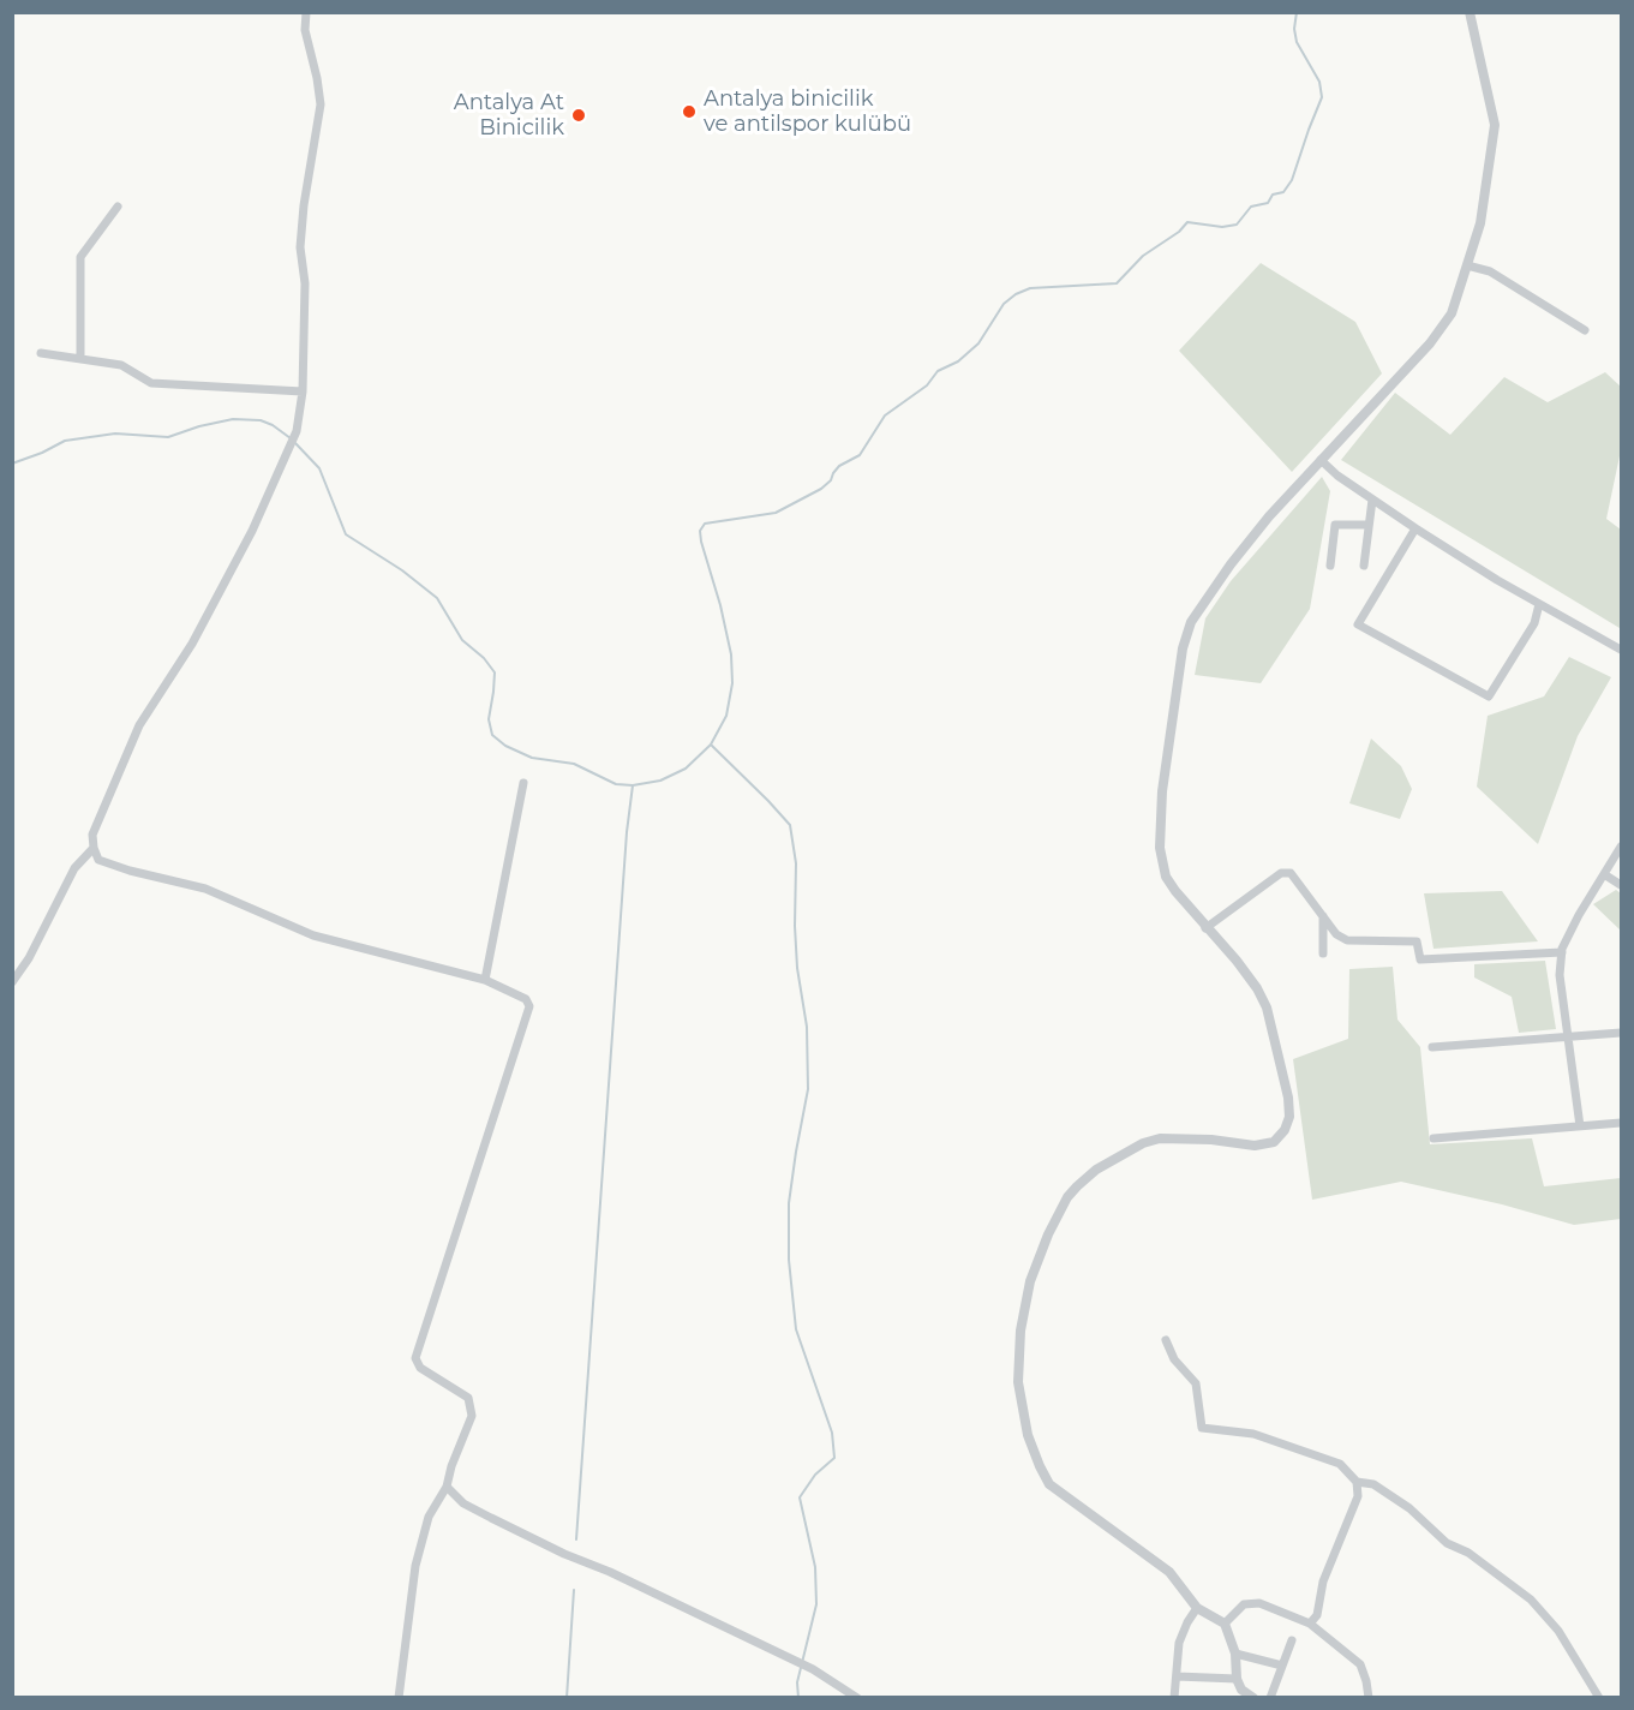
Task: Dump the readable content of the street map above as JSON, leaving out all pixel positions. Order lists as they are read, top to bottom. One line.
{"places":["Antalya binicilik ve antilspor kulübü","Antalya At Binicilik"]}
